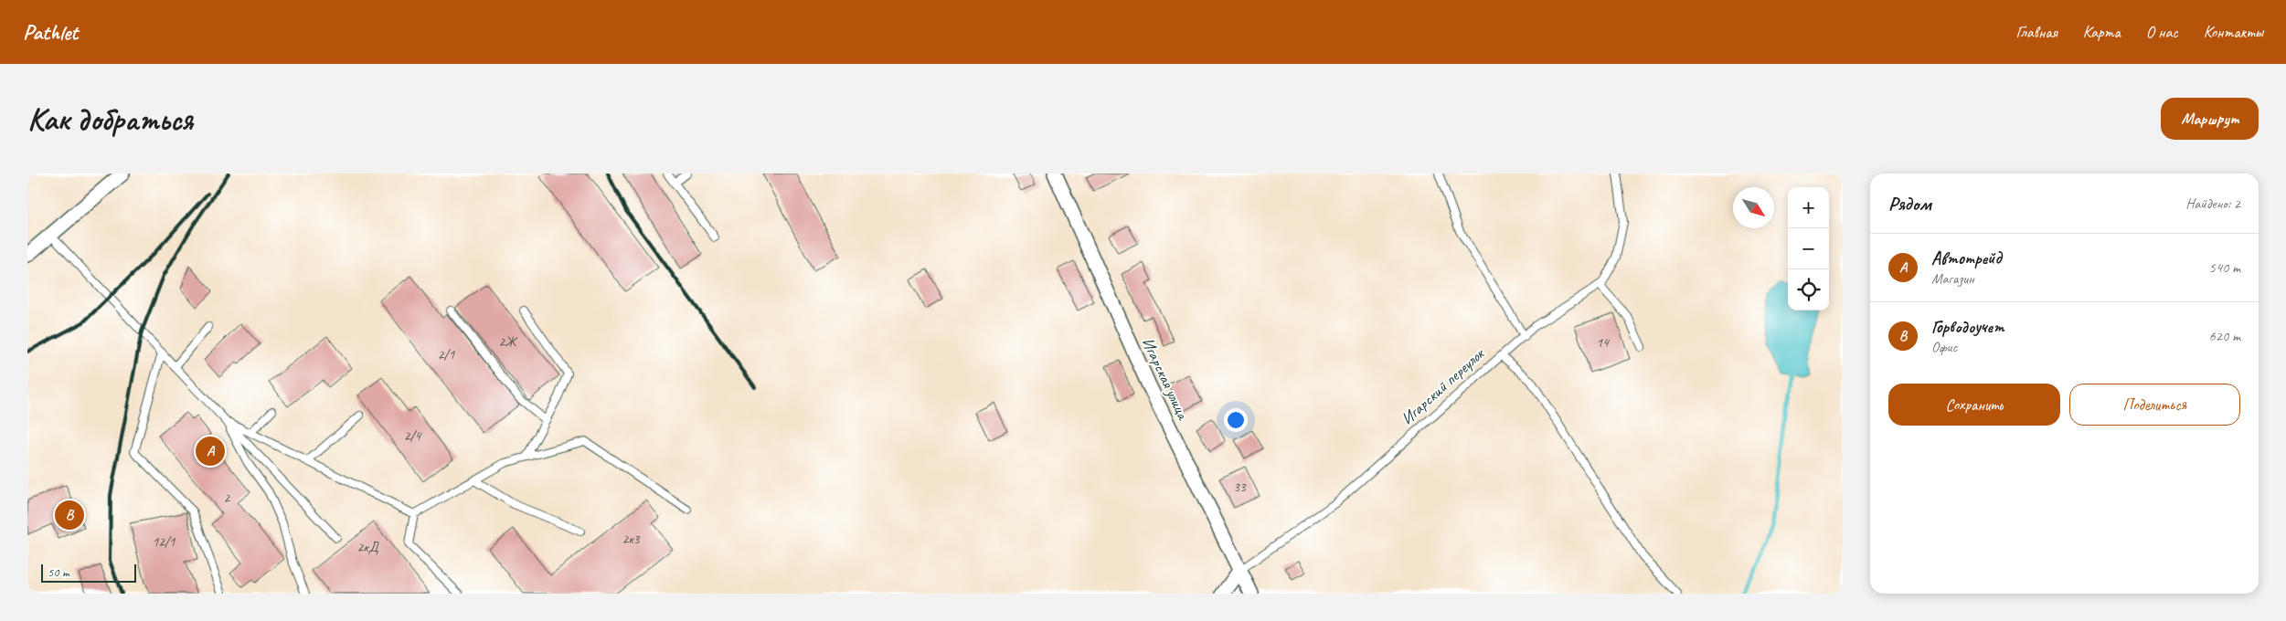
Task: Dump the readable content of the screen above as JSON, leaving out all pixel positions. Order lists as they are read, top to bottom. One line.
{"streets":{"street":["Игарская улица","Игарский переулок"]},"crossings":[["Игарская улица","Игарский переулок"]],"house_numbers":["2Ж","14","2/1","2/4","33","2","2к3","12/1","2кД"],"scale_bar":"50 m","north":"bottom right","page":{"header":"Pathlet","nav":["Главная","Карта","О нас","Контакты"],"buttons":["Маршрут",["Сохранить","Поделиться"]],"title":"Как добраться","heading":["Рядом","Найдено: 2"],"map_buttons":["+","−"],"list":[{"mark":"A","name":"Автотрейд","note":"Магазин","value":"540 m"},{"mark":"B","name":"Горводоучет","note":"Офис","value":"620 m"}],"pins":["A","B"],"scale":"50 m"}}
